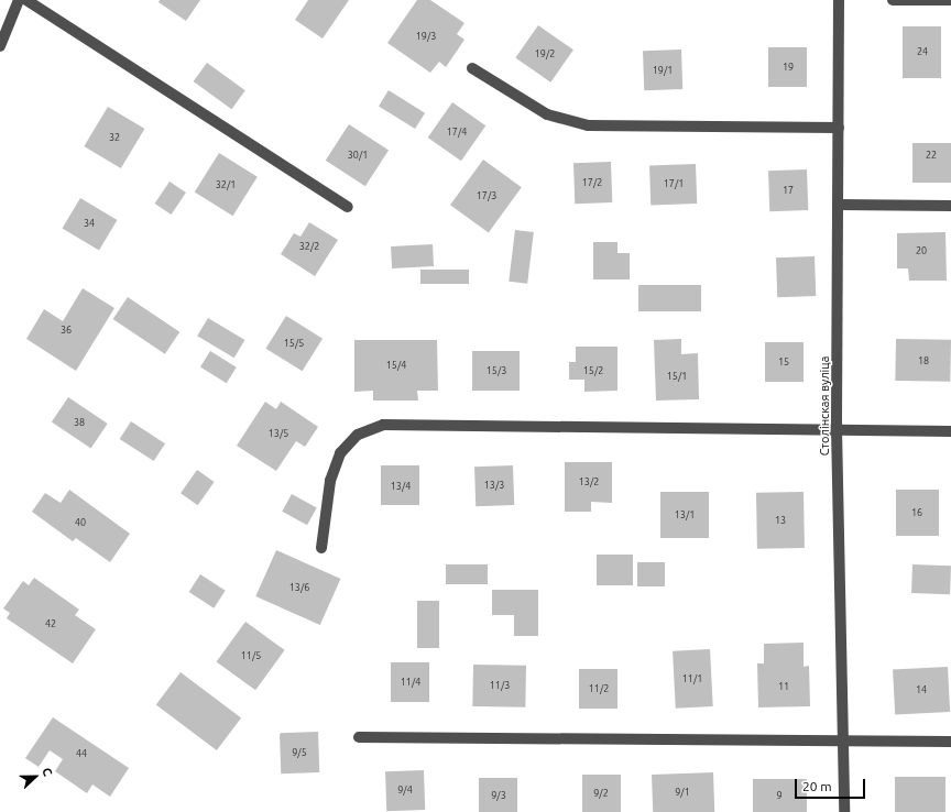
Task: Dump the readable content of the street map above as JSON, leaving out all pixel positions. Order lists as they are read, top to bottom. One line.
{"streets":{"street":["Столінская вуліца"]},"house_numbers":["19/3","24","19/2","19","19/1","17/4","32","30/1","22","17/2","17/1","32/1","17","17/3","34","32/2","20","36","15/5","18","15","15/4","15/3","15/2","15/1","38","13/5","13/2","13/3","13/4","16","13/1","13","40","13/6","42","11/5","11/1","11/4","11/3","11","11/2","14","9/5","44","9/4","9/1","9/2","9/3","9"],"scale_bar":"20 m","north":"right"}
